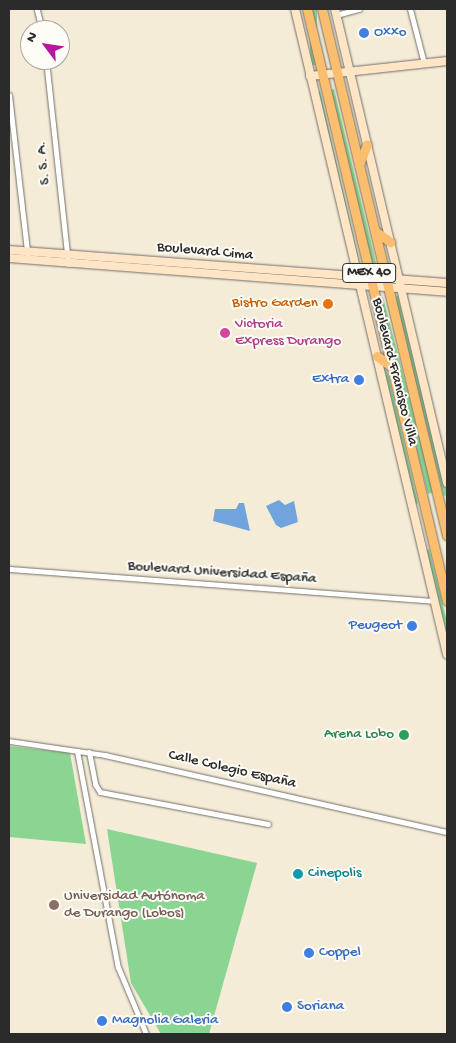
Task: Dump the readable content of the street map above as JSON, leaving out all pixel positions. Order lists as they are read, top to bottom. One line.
{"streets":{"main road":["MEX 40","Boulevard Francisco Villa"],"street":["S. S. A.","Boulevard Cima","Boulevard Universidad España","Calle Colegio España"]},"crossings":[["S. S. A.","Boulevard Cima"],["Boulevard Cima","Boulevard Francisco Villa"],["Boulevard Francisco Villa","Boulevard Universidad España"]],"places":["Oxxo","Bistro Garden","Victoria Express Durango","Extra","Peugeot","Arena Lobo","Cinepolis","Universidad Autónoma de Durango (Lobos)","Coppel","Soriana","Magnolia Galeria"],"north":"top left"}
